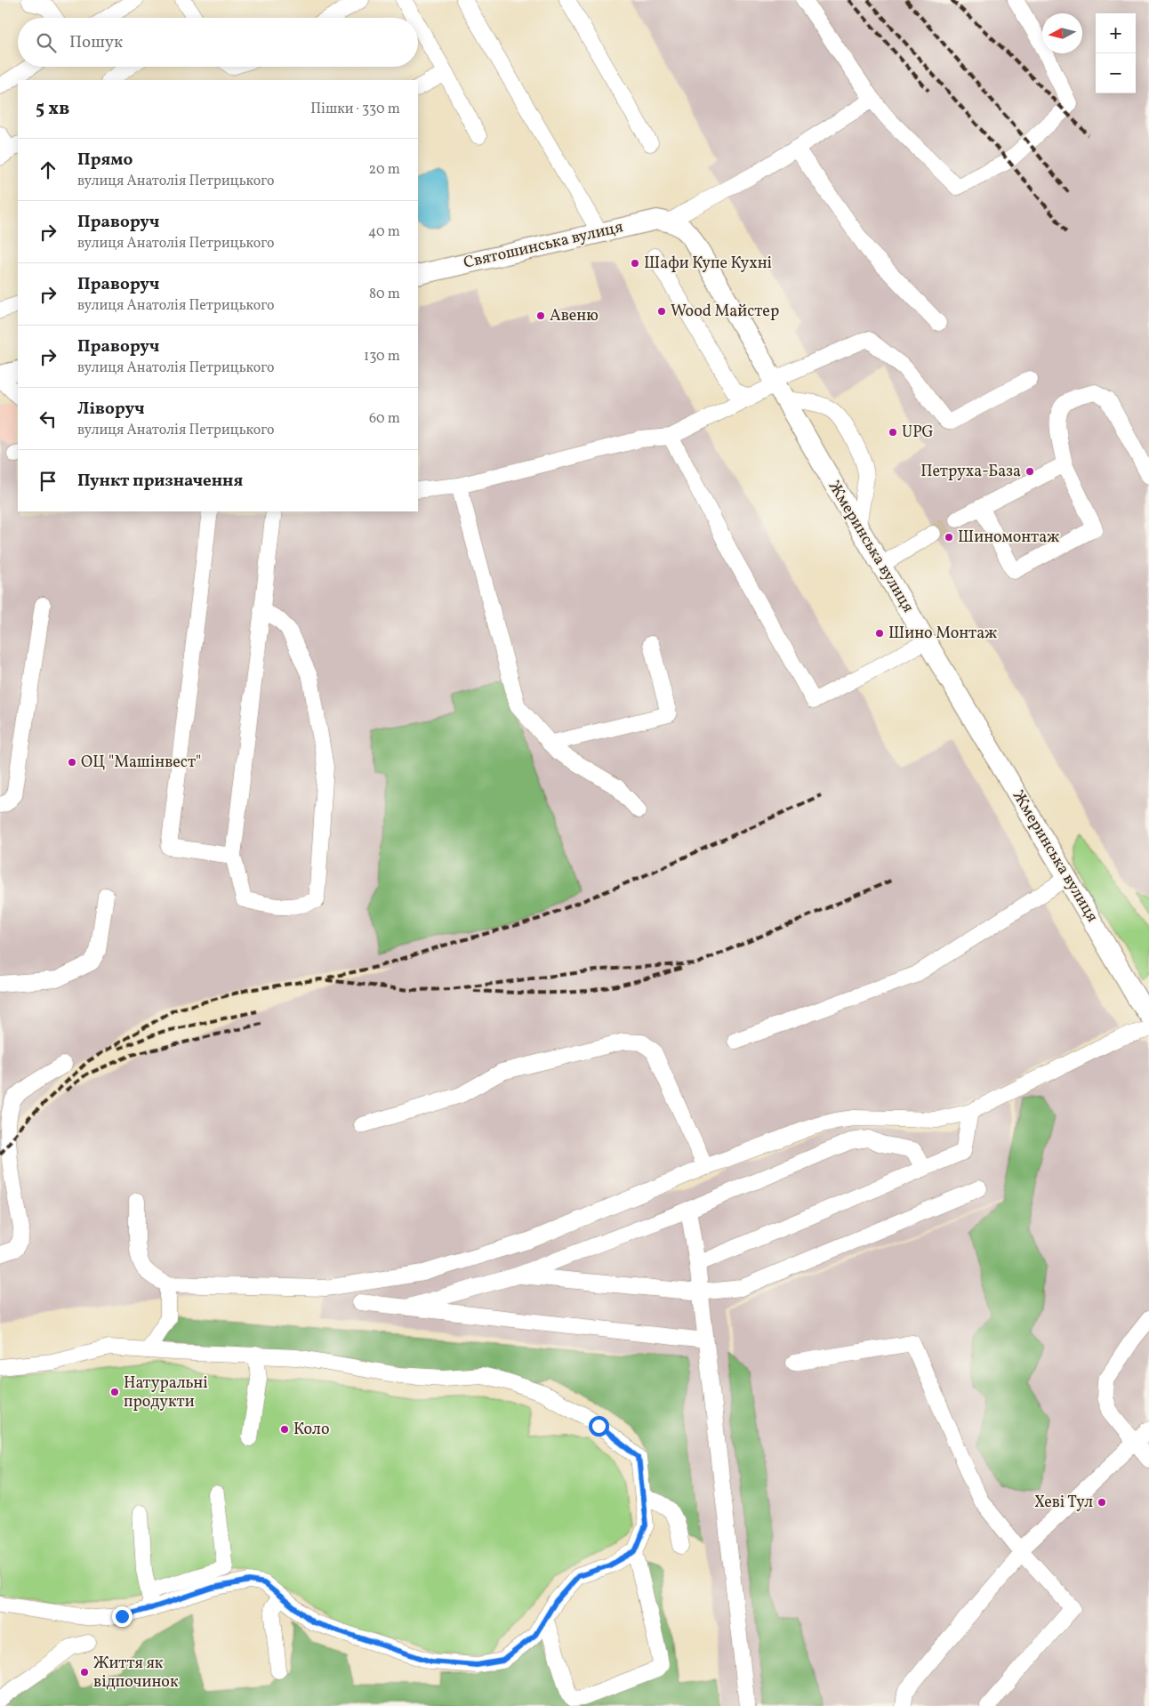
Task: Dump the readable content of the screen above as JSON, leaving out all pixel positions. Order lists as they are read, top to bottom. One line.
{"streets":{"main road":["Святошинська вулиця","Жмеринська вулиця"]},"crossings":[["Святошинська вулиця","Жмеринська вулиця"]],"places":["Шафи Купе Кухні","Wood Майстер","Авеню","UPG","Петруха-База","Шиномонтаж","Шино Монтаж","ОЦ \"Машінвест\"","Натуральні продукти","Коло","Хеві Тул","Життя як відпочинок"],"north":"left","page":{"map_buttons":["+","−"],"search":"Пошук","heading":["5 хв","Пішки · 330 m"],"list":[["Прямо","вулиця Анатолія Петрицького","20 m"],["Праворуч","вулиця Анатолія Петрицького","40 m"],["Праворуч","вулиця Анатолія Петрицького","80 m"],["Праворуч","вулиця Анатолія Петрицького","130 m"],["Ліворуч","вулиця Анатолія Петрицького","60 m"],"Пункт призначення"]}}
